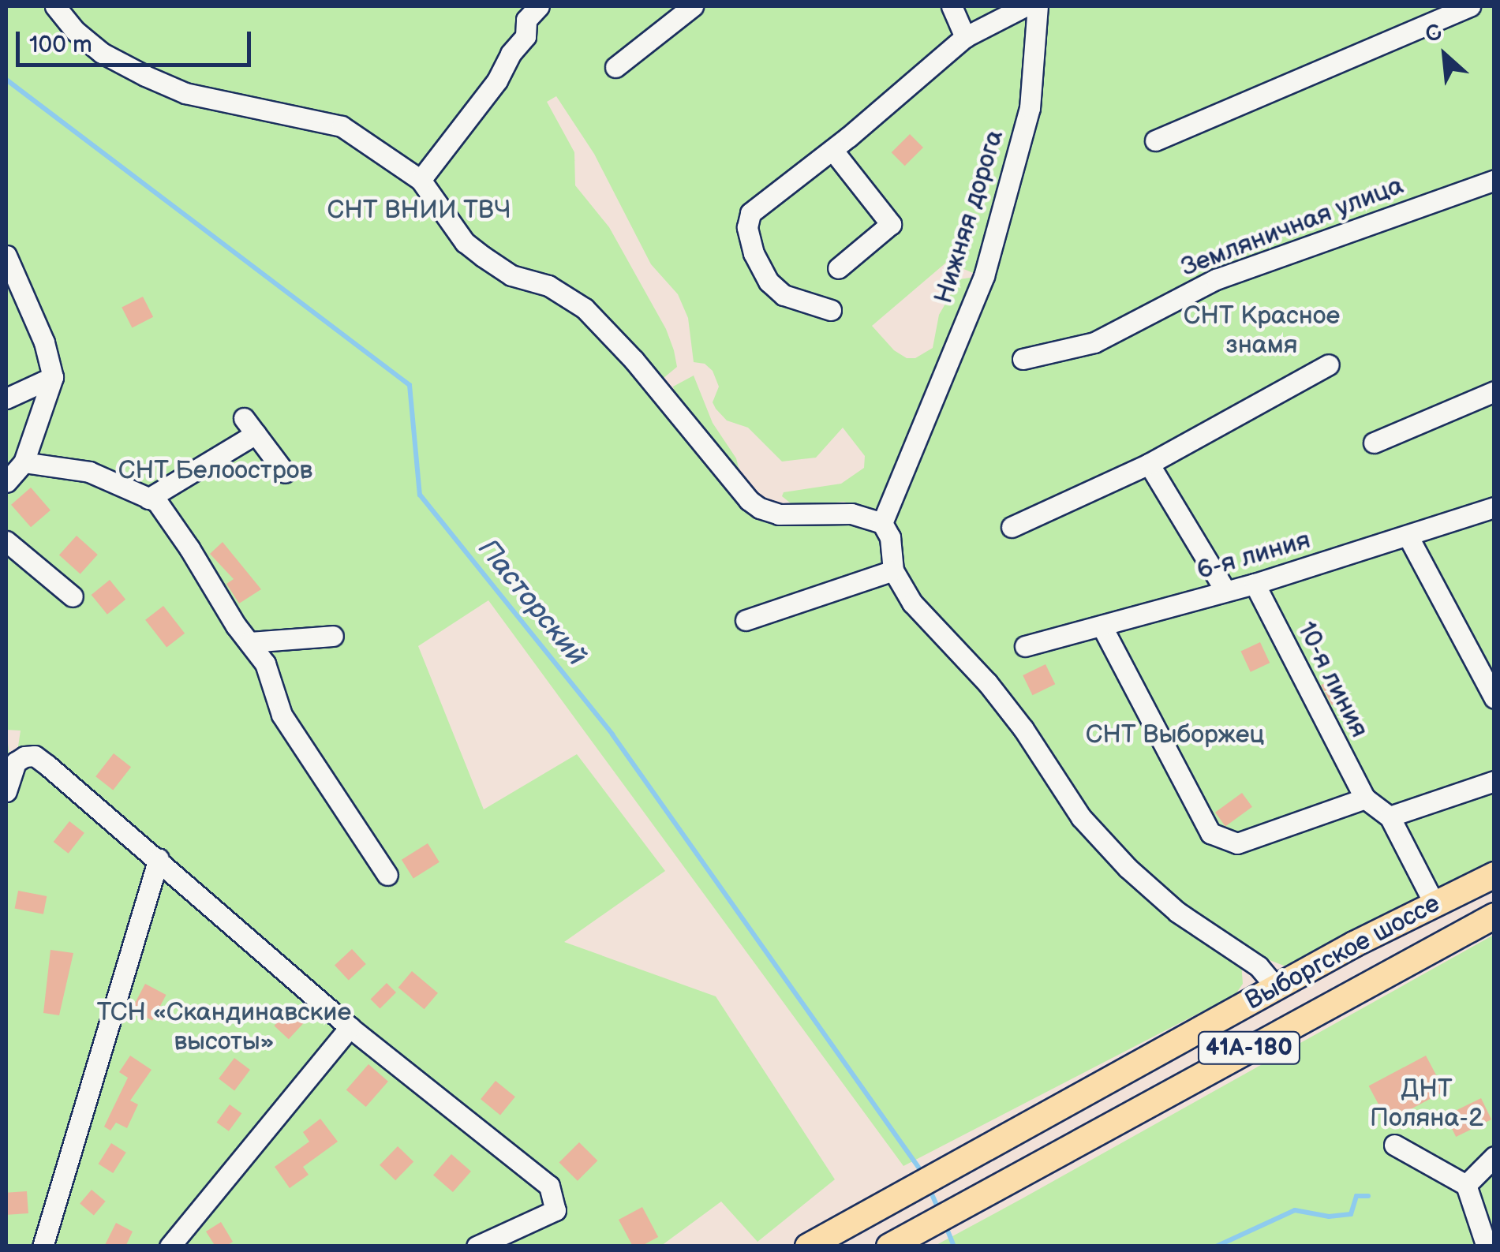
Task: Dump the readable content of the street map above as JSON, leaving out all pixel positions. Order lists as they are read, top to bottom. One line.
{"streets":{"main road":["Выборгское шоссе","41А-180"],"street":["Нижняя дорога","Земляничная улица","6-я линия","10-я линия"]},"crossings":[["6-я линия","10-я линия"]],"water":["Пасторский"],"parks":["СНТ ВНИИ ТВЧ","СНТ Красное знамя","СНТ Белоостров","СНТ Выборжец","ТСН «Скандинавские высоты»","ДНТ Поляна-2"],"scale_bar":"100 m","north":"top left"}
